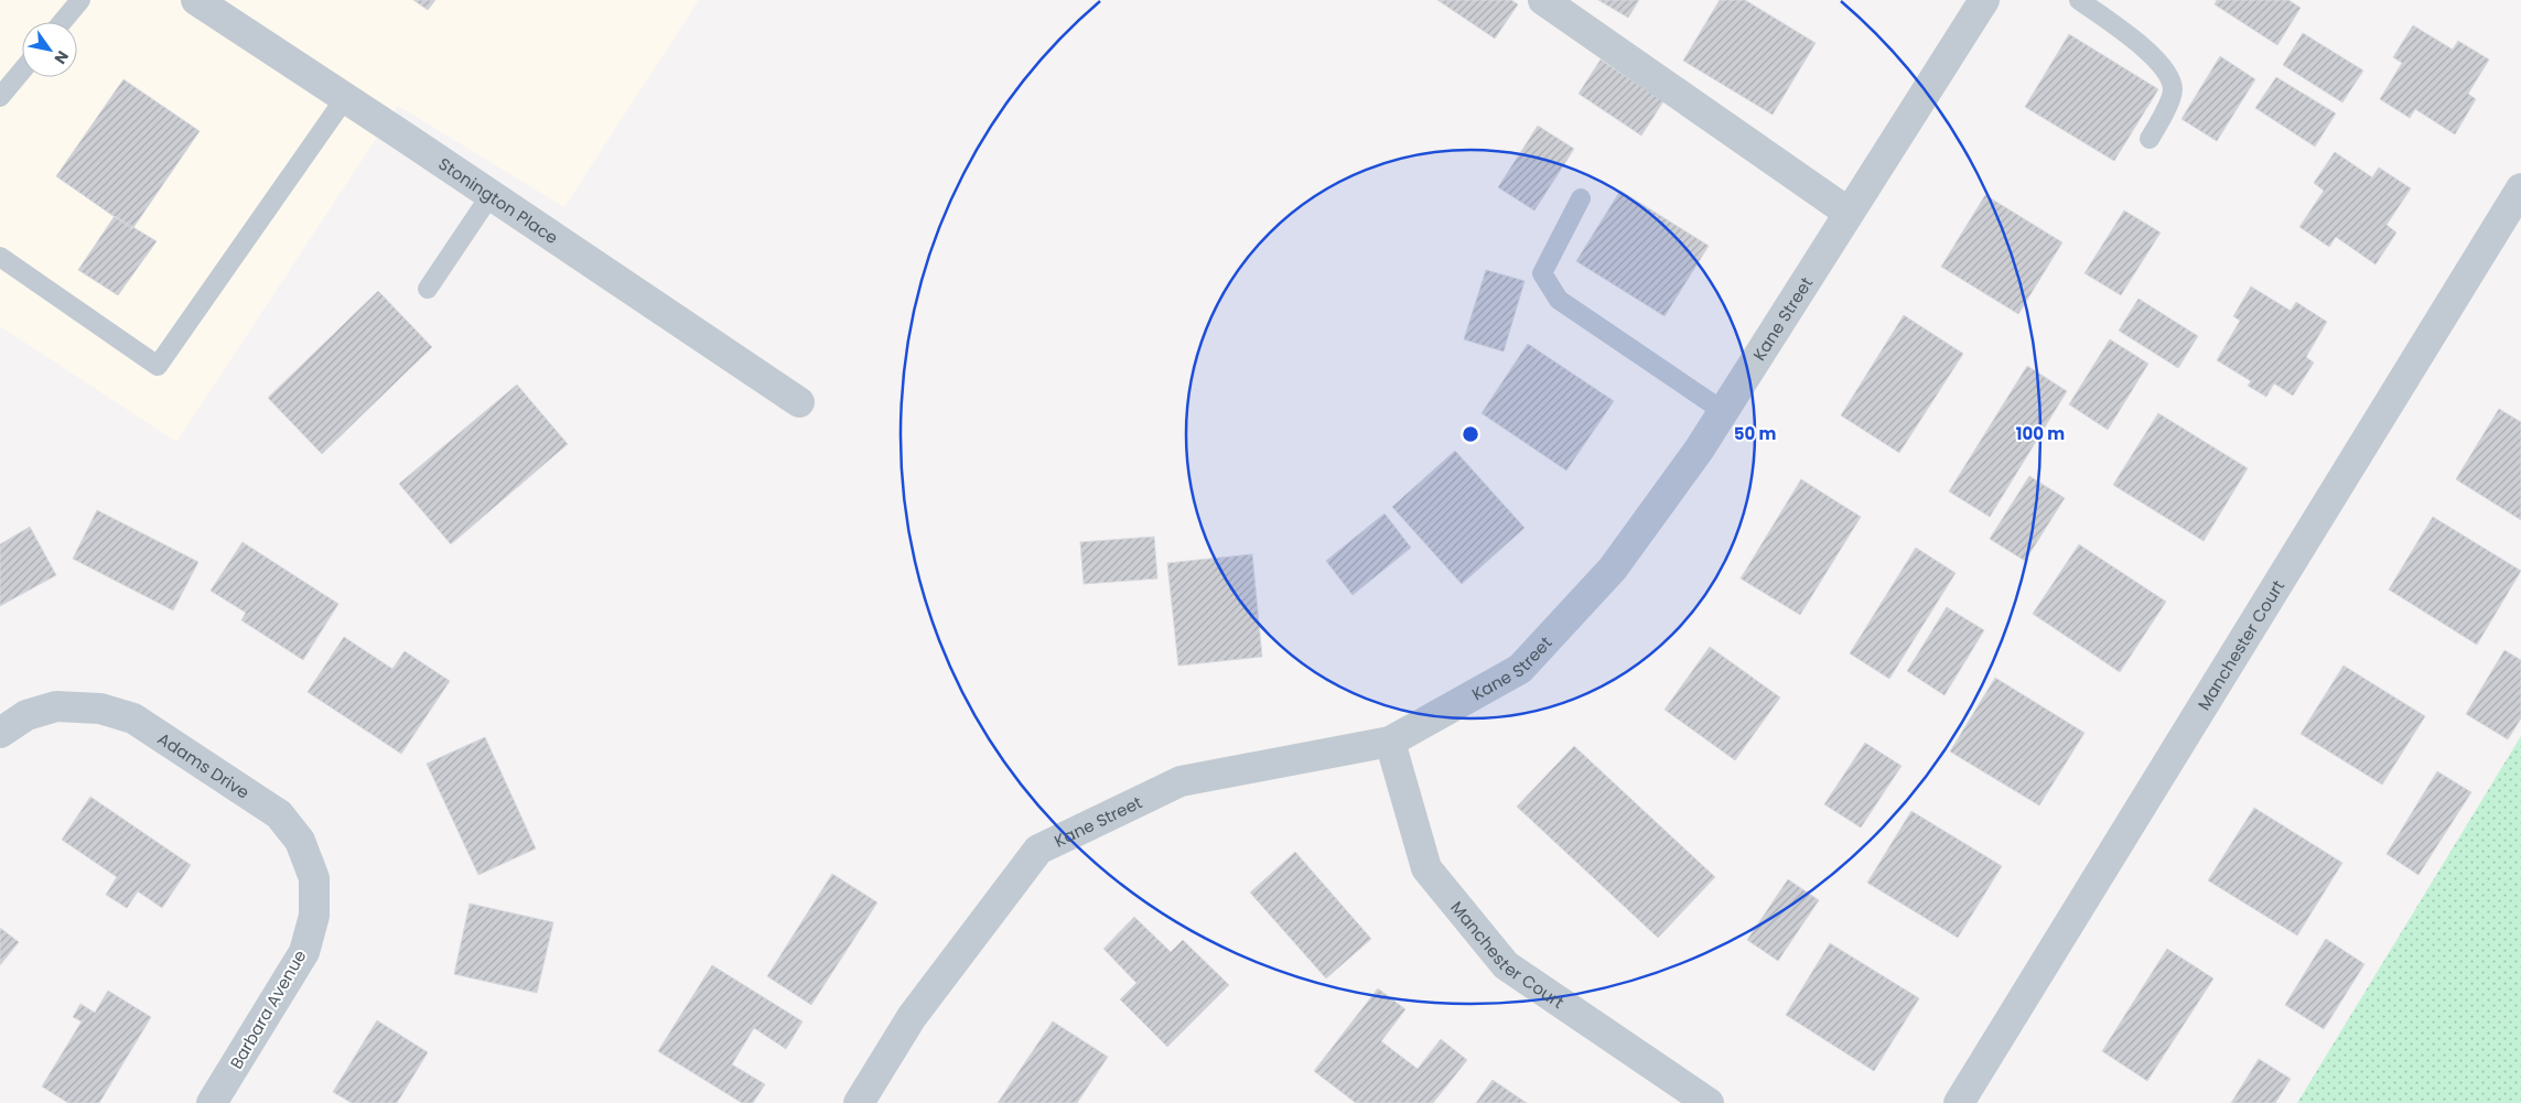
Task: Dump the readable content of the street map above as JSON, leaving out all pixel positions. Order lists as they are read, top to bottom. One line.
{"streets":{"street":["Stonington Place","Kane Street","Manchester Court","Adams Drive","Barbara Avenue"]},"crossings":[["Kane Street","Manchester Court"],["Adams Drive","Barbara Avenue"]],"north":"bottom right","rings":["50 m","100 m"]}
